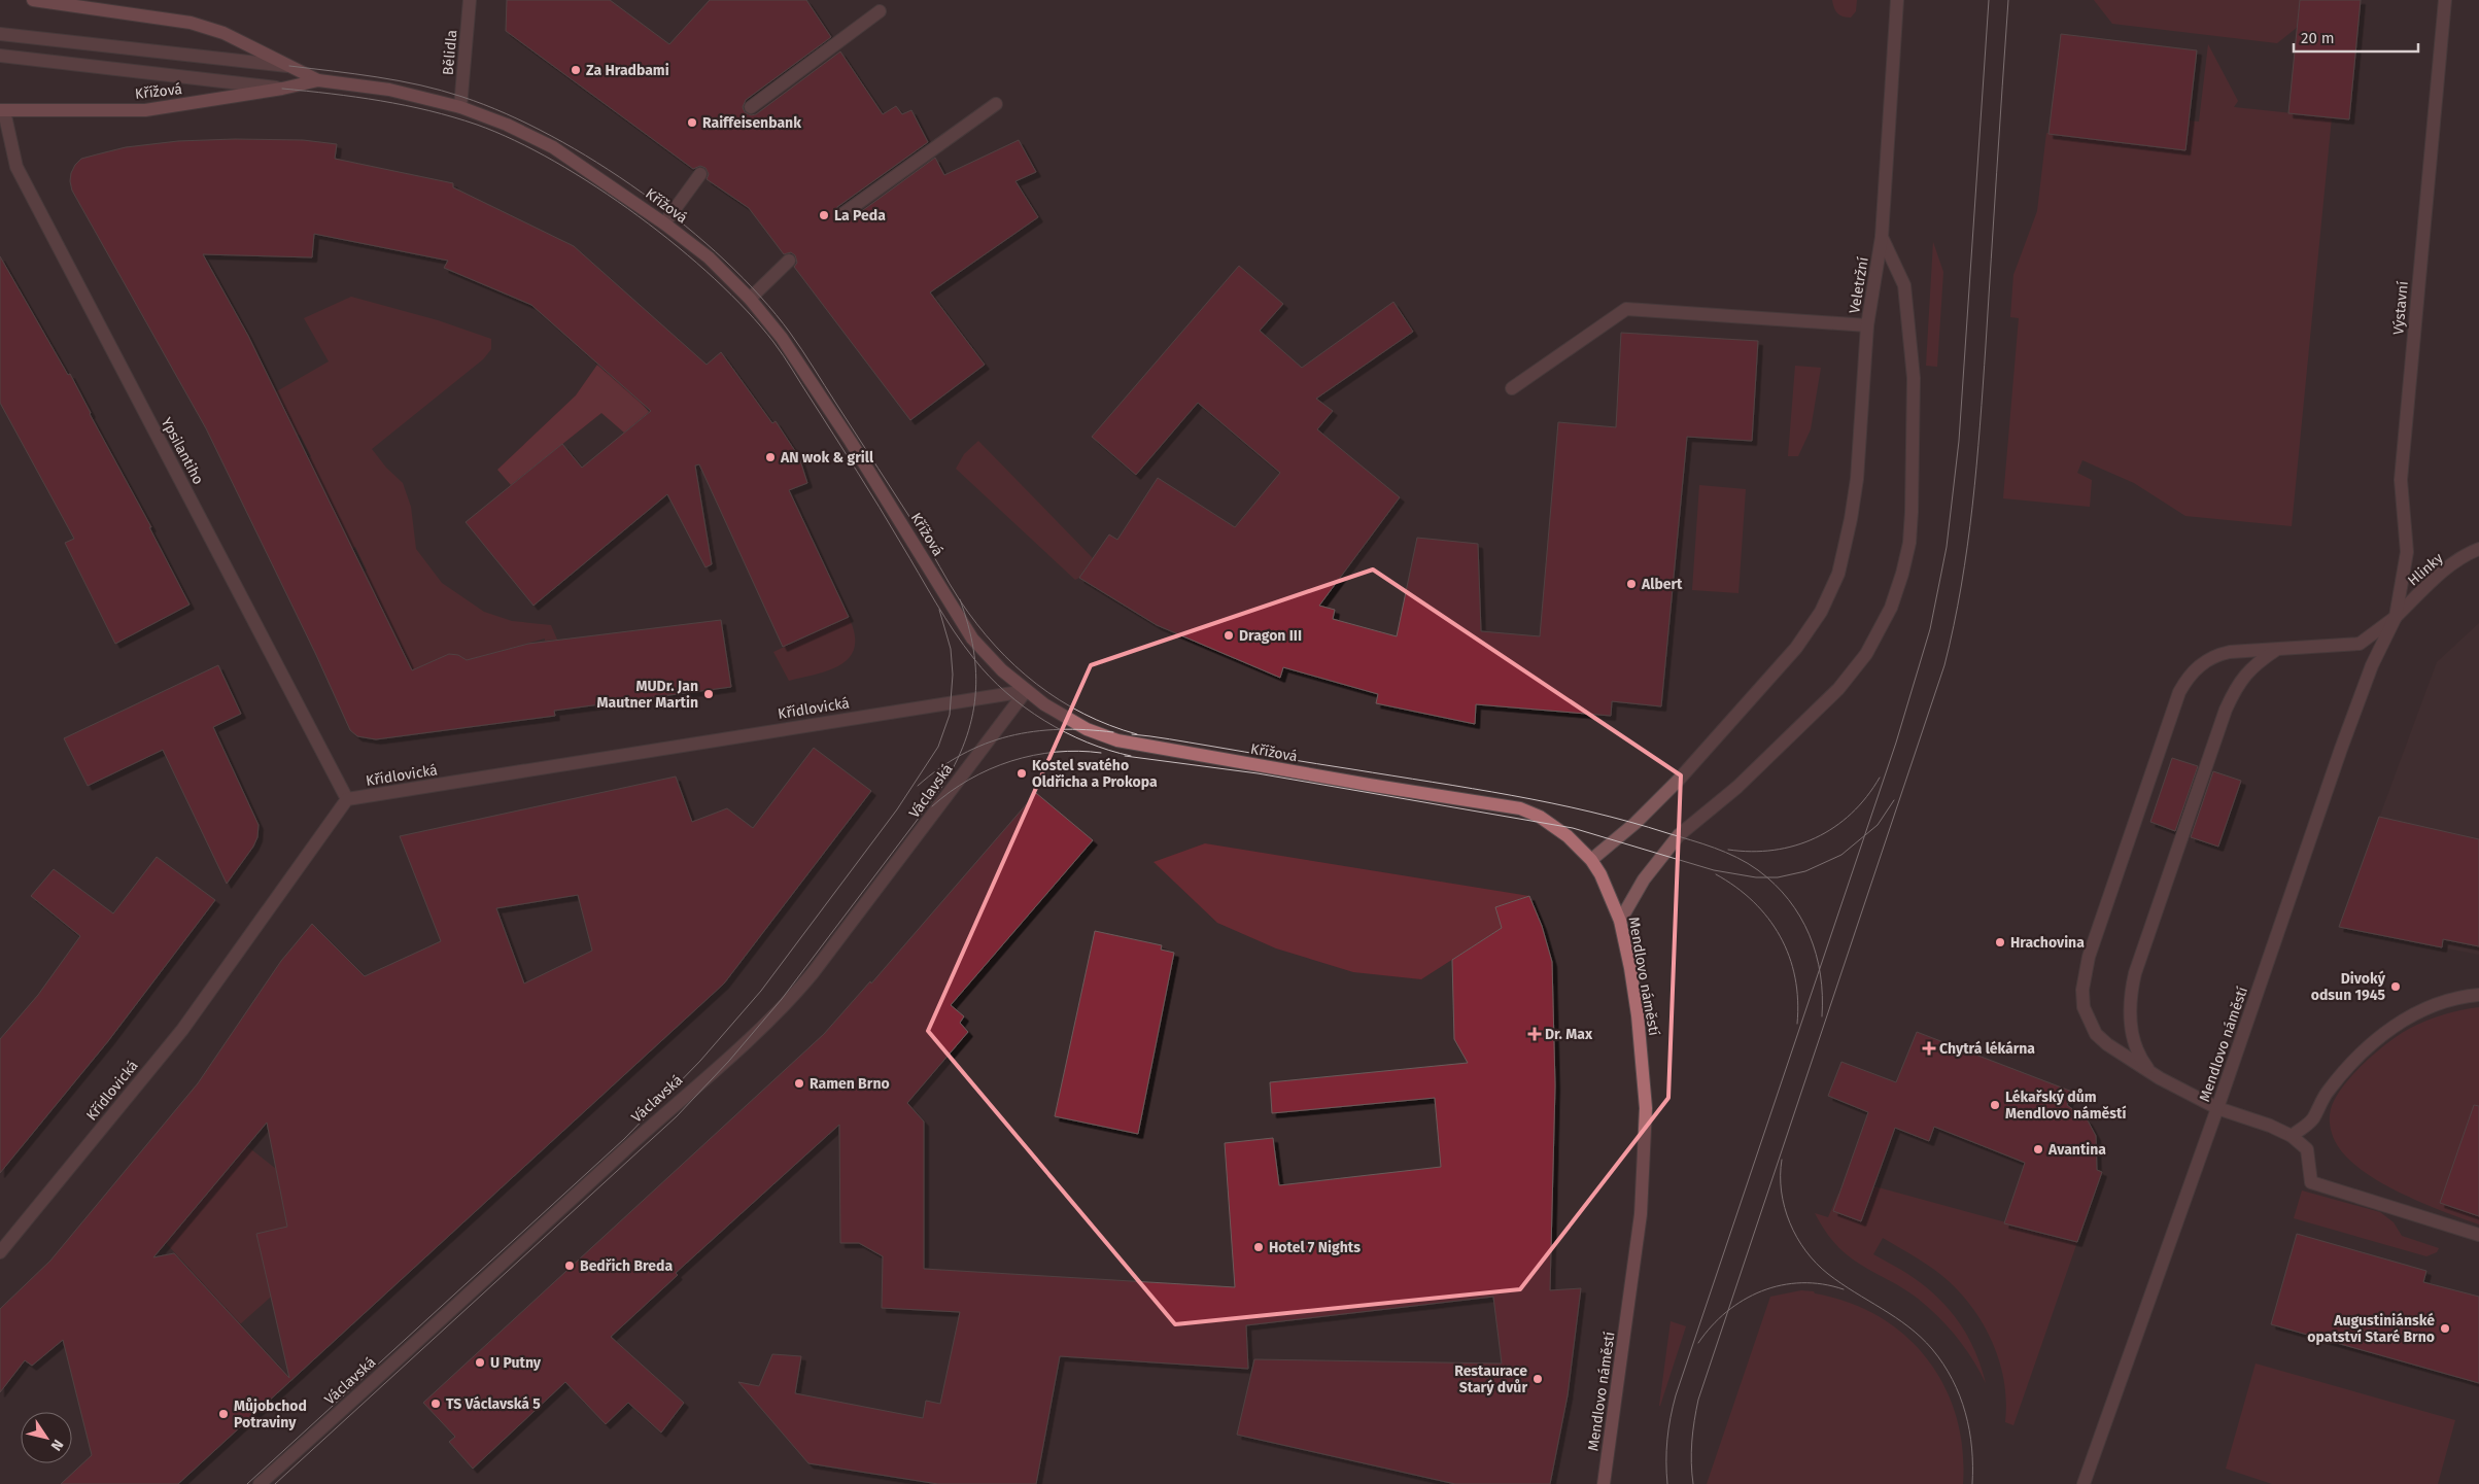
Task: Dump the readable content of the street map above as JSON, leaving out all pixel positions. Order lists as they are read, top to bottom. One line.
{"streets":{"main road":["Křížová","Mendlovo náměstí"],"street":["Bělidla","Veletržní","Výstavní","Ypsilantiho","Hlinky","Křídlovická","Václavská"]},"crossings":[["Bělidla","Křížová"],["Křížová","Veletržní"],["Křížová","Ypsilantiho"],["Křížová","Křídlovická"],["Křížová","Václavská"],["Křížová","Mendlovo náměstí"],["Veletržní","Mendlovo náměstí"],["Výstavní","Hlinky"],["Výstavní","Mendlovo náměstí"],["Ypsilantiho","Křídlovická"],["Hlinky","Mendlovo náměstí"],["Křídlovická","Václavská"]],"places":{"other":["Za Hradbami","Raiffeisenbank","La Peda","AN wok & grill","Albert","Dragon III","MUDr. Jan Mautner Martin","Kostel svatého Oldřicha a Prokopa","Hrachovina","Divoký odsun 1945","Ramen Brno","Lékařský dům Mendlovo náměstí","Avantina","Hotel 7 Nights","Bedřich Breda","Augustiniánské opatství Staré Brno","U Putny","Restaurace Starý dvůr","TS Václavská 5","Můjobchod Potraviny"],"health":["Dr. Max","Chytrá lékárna"]},"scale_bar":"20 m","north":"bottom right"}
